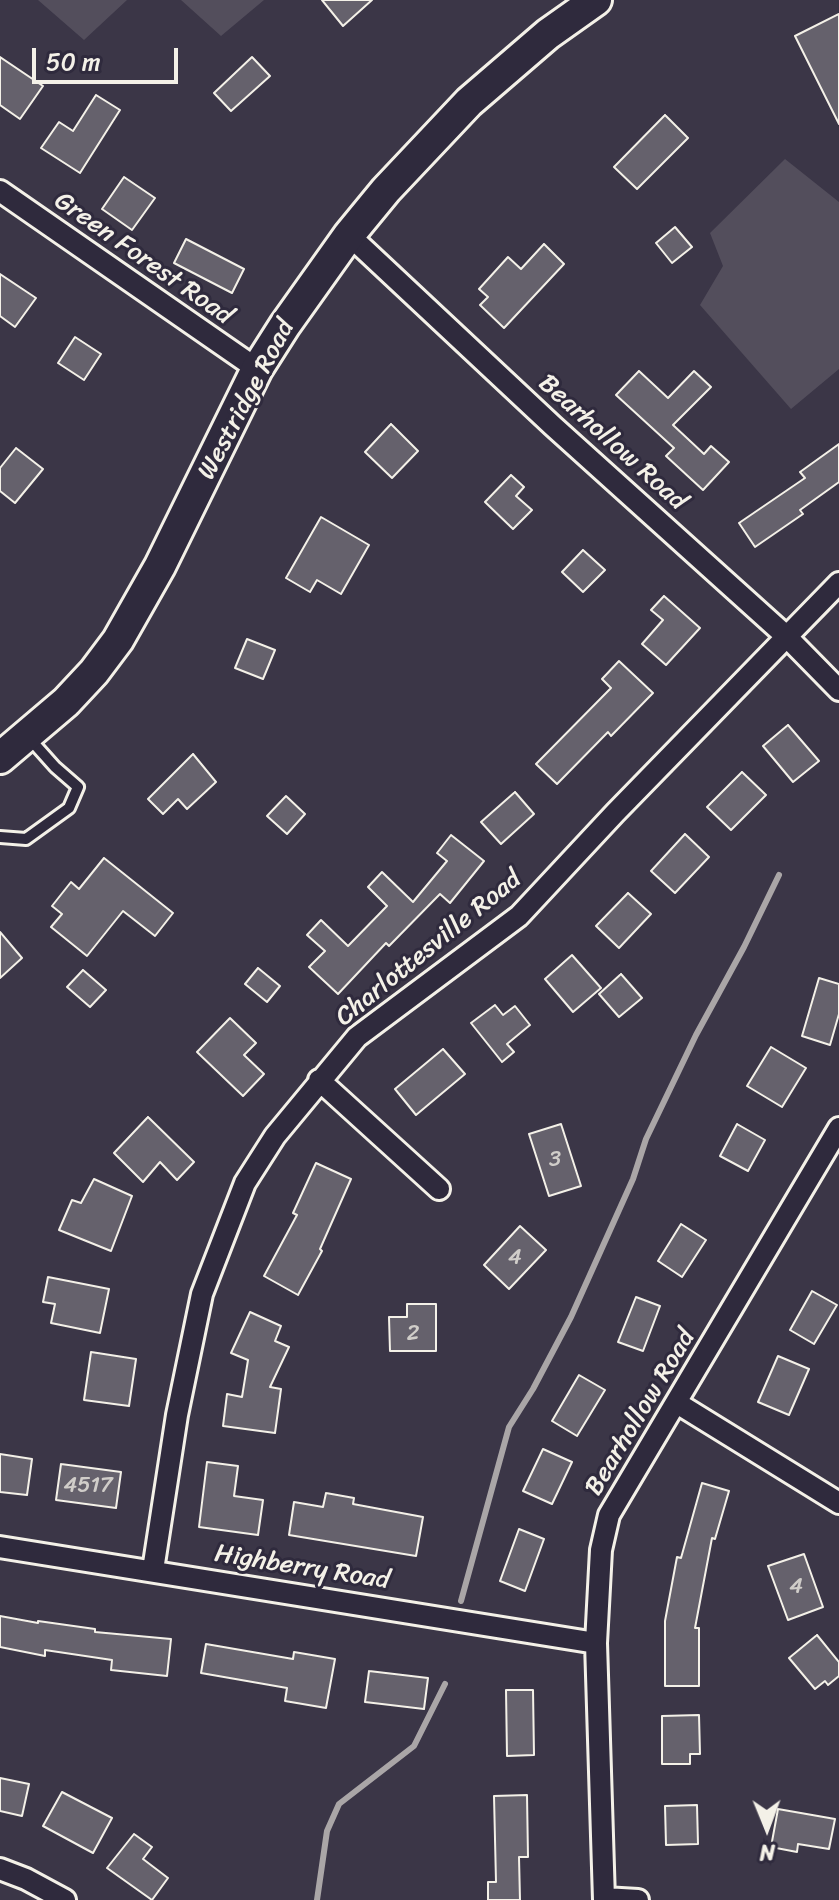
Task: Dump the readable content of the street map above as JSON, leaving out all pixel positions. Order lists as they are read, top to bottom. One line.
{"streets":{"main road":["Westridge Road"],"street":["Green Forest Road","Bearhollow Road","Charlottesville Road","Highberry Road"]},"crossings":[["Green Forest Road","Westridge Road"],["Westridge Road","Bearhollow Road"],["Bearhollow Road","Charlottesville Road"],["Bearhollow Road","Highberry Road"],["Charlottesville Road","Highberry Road"]],"house_numbers":["3","4","2","4517","4"],"scale_bar":"50 m","north":"bottom"}
